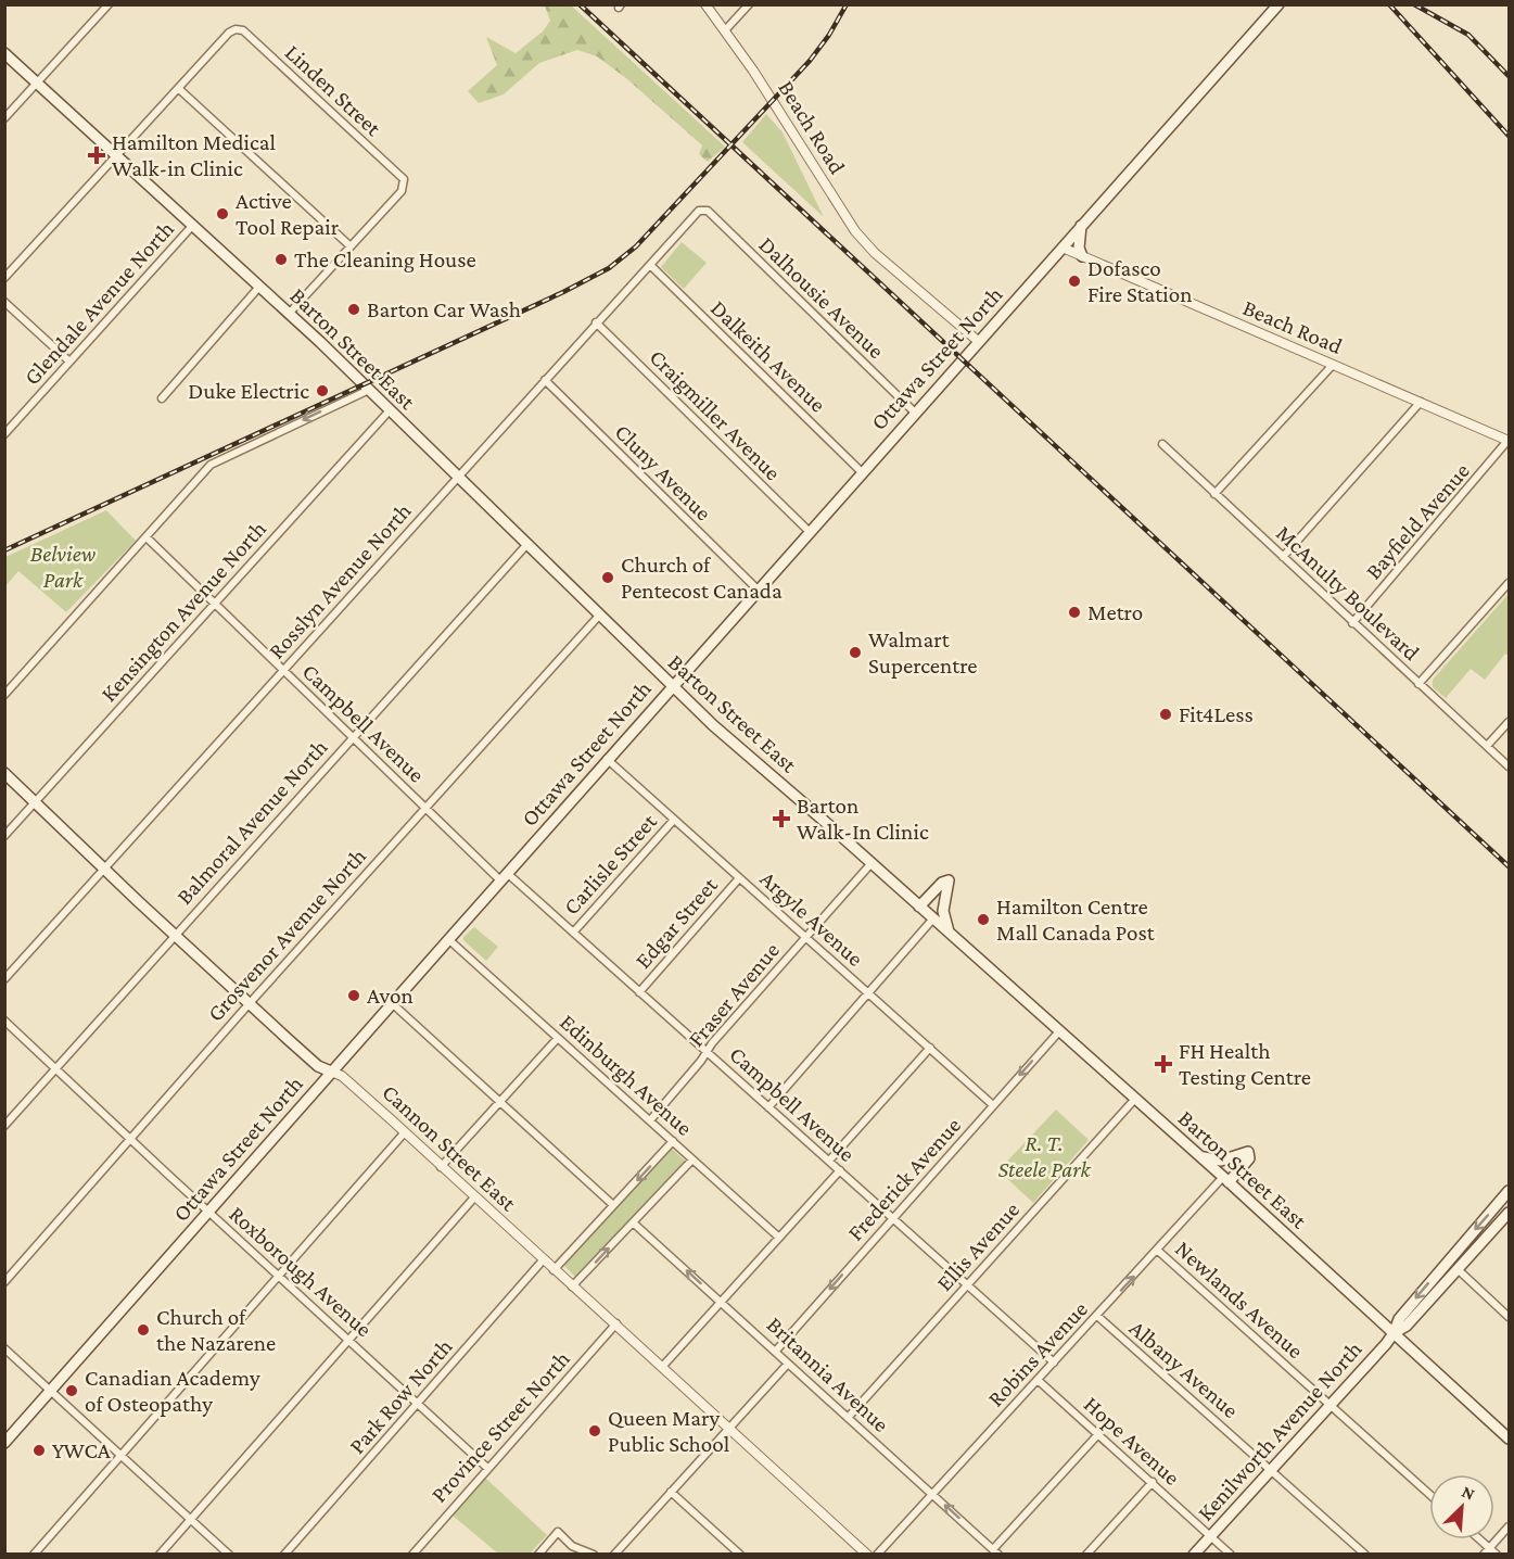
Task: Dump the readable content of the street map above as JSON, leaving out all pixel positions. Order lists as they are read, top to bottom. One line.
{"streets":{"main road":["Barton Street East","Ottawa Street North","Cannon Street East","Kenilworth Avenue North"],"street":["Linden Street","Beach Road","Dalhousie Avenue","Glendale Avenue North","Dalkeith Avenue","Craigmiller Avenue","Cluny Avenue","Bayfield Avenue","Rosslyn Avenue North","McAnulty Boulevard","Kensington Avenue North","Campbell Avenue","Balmoral Avenue North","Carlisle Street","Argyle Avenue","Edgar Street","Grosvenor Avenue North","Fraser Avenue","Edinburgh Avenue","Frederick Avenue","Ellis Avenue","Roxborough Avenue","Newlands Avenue","Robins Avenue","Albany Avenue","Britannia Avenue","Park Row North","Province Street North","Hope Avenue"]},"crossings":[["Beach Road","Ottawa Street North"],["Beach Road","Bayfield Avenue"],["Dalhousie Avenue","Ottawa Street North"],["Dalhousie Avenue","Rosslyn Avenue North"],["Glendale Avenue North","Barton Street East"],["Barton Street East","Ottawa Street North"],["Barton Street East","Rosslyn Avenue North"],["Barton Street East","Kensington Avenue North"],["Barton Street East","Balmoral Avenue North"],["Barton Street East","Grosvenor Avenue North"],["Barton Street East","Fraser Avenue"],["Barton Street East","Frederick Avenue"],["Barton Street East","Ellis Avenue"],["Barton Street East","Robins Avenue"],["Barton Street East","Kenilworth Avenue North"],["Dalkeith Avenue","Ottawa Street North"],["Dalkeith Avenue","Rosslyn Avenue North"],["Ottawa Street North","Craigmiller Avenue"],["Ottawa Street North","Cluny Avenue"],["Ottawa Street North","Campbell Avenue"],["Ottawa Street North","Argyle Avenue"],["Ottawa Street North","Edinburgh Avenue"],["Ottawa Street North","Cannon Street East"],["Ottawa Street North","Roxborough Avenue"],["Craigmiller Avenue","Rosslyn Avenue North"],["Cluny Avenue","Rosslyn Avenue North"],["Bayfield Avenue","McAnulty Boulevard"],["Rosslyn Avenue North","Campbell Avenue"],["Rosslyn Avenue North","Cannon Street East"],["Kensington Avenue North","Campbell Avenue"],["Kensington Avenue North","Cannon Street East"],["Campbell Avenue","Balmoral Avenue North"],["Campbell Avenue","Carlisle Street"],["Campbell Avenue","Edgar Street"],["Campbell Avenue","Grosvenor Avenue North"],["Campbell Avenue","Fraser Avenue"],["Campbell Avenue","Frederick Avenue"],["Campbell Avenue","Ellis Avenue"],["Campbell Avenue","Robins Avenue"],["Balmoral Avenue North","Cannon Street East"],["Balmoral Avenue North","Roxborough Avenue"],["Carlisle Street","Argyle Avenue"],["Argyle Avenue","Edgar Street"],["Argyle Avenue","Fraser Avenue"],["Argyle Avenue","Frederick Avenue"],["Grosvenor Avenue North","Cannon Street East"],["Grosvenor Avenue North","Roxborough Avenue"],["Fraser Avenue","Edinburgh Avenue"],["Cannon Street East","Park Row North"],["Cannon Street East","Province Street North"],["Frederick Avenue","Britannia Avenue"],["Ellis Avenue","Britannia Avenue"],["Roxborough Avenue","Park Row North"],["Roxborough Avenue","Province Street North"],["Newlands Avenue","Robins Avenue"],["Newlands Avenue","Kenilworth Avenue North"],["Robins Avenue","Albany Avenue"],["Robins Avenue","Britannia Avenue"],["Robins Avenue","Hope Avenue"],["Albany Avenue","Kenilworth Avenue North"],["Kenilworth Avenue North","Hope Avenue"]],"one_way":["Frederick Avenue","Britannia Avenue"],"parks":["Belview Park","R. T. Steele Park"],"places":{"health":["Hamilton Medical Walk-in Clinic","Barton Walk-In Clinic","FH Health Testing Centre"],"other":["Active Tool Repair","The Cleaning House","Dofasco Fire Station","Barton Car Wash","Duke Electric","Church of Pentecost Canada","Metro","Walmart Supercentre","Fit4Less","Hamilton Centre Mall Canada Post","Avon","Church of the Nazarene","Canadian Academy of Osteopathy","Queen Mary Public School","YWCA"]},"north":"top right"}
